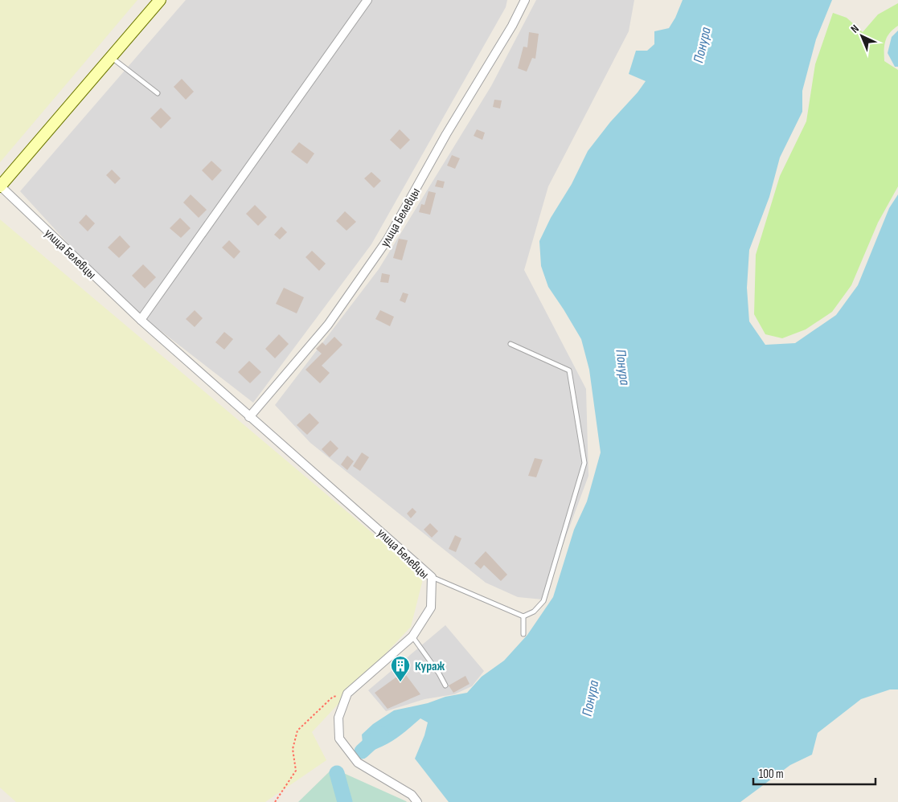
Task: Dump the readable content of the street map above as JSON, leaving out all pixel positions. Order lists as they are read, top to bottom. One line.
{"streets":{"street":["улица Белевцы"]},"water":["Понура"],"places":{"building":["Кураж"]},"scale_bar":"100 m","north":"top left"}
